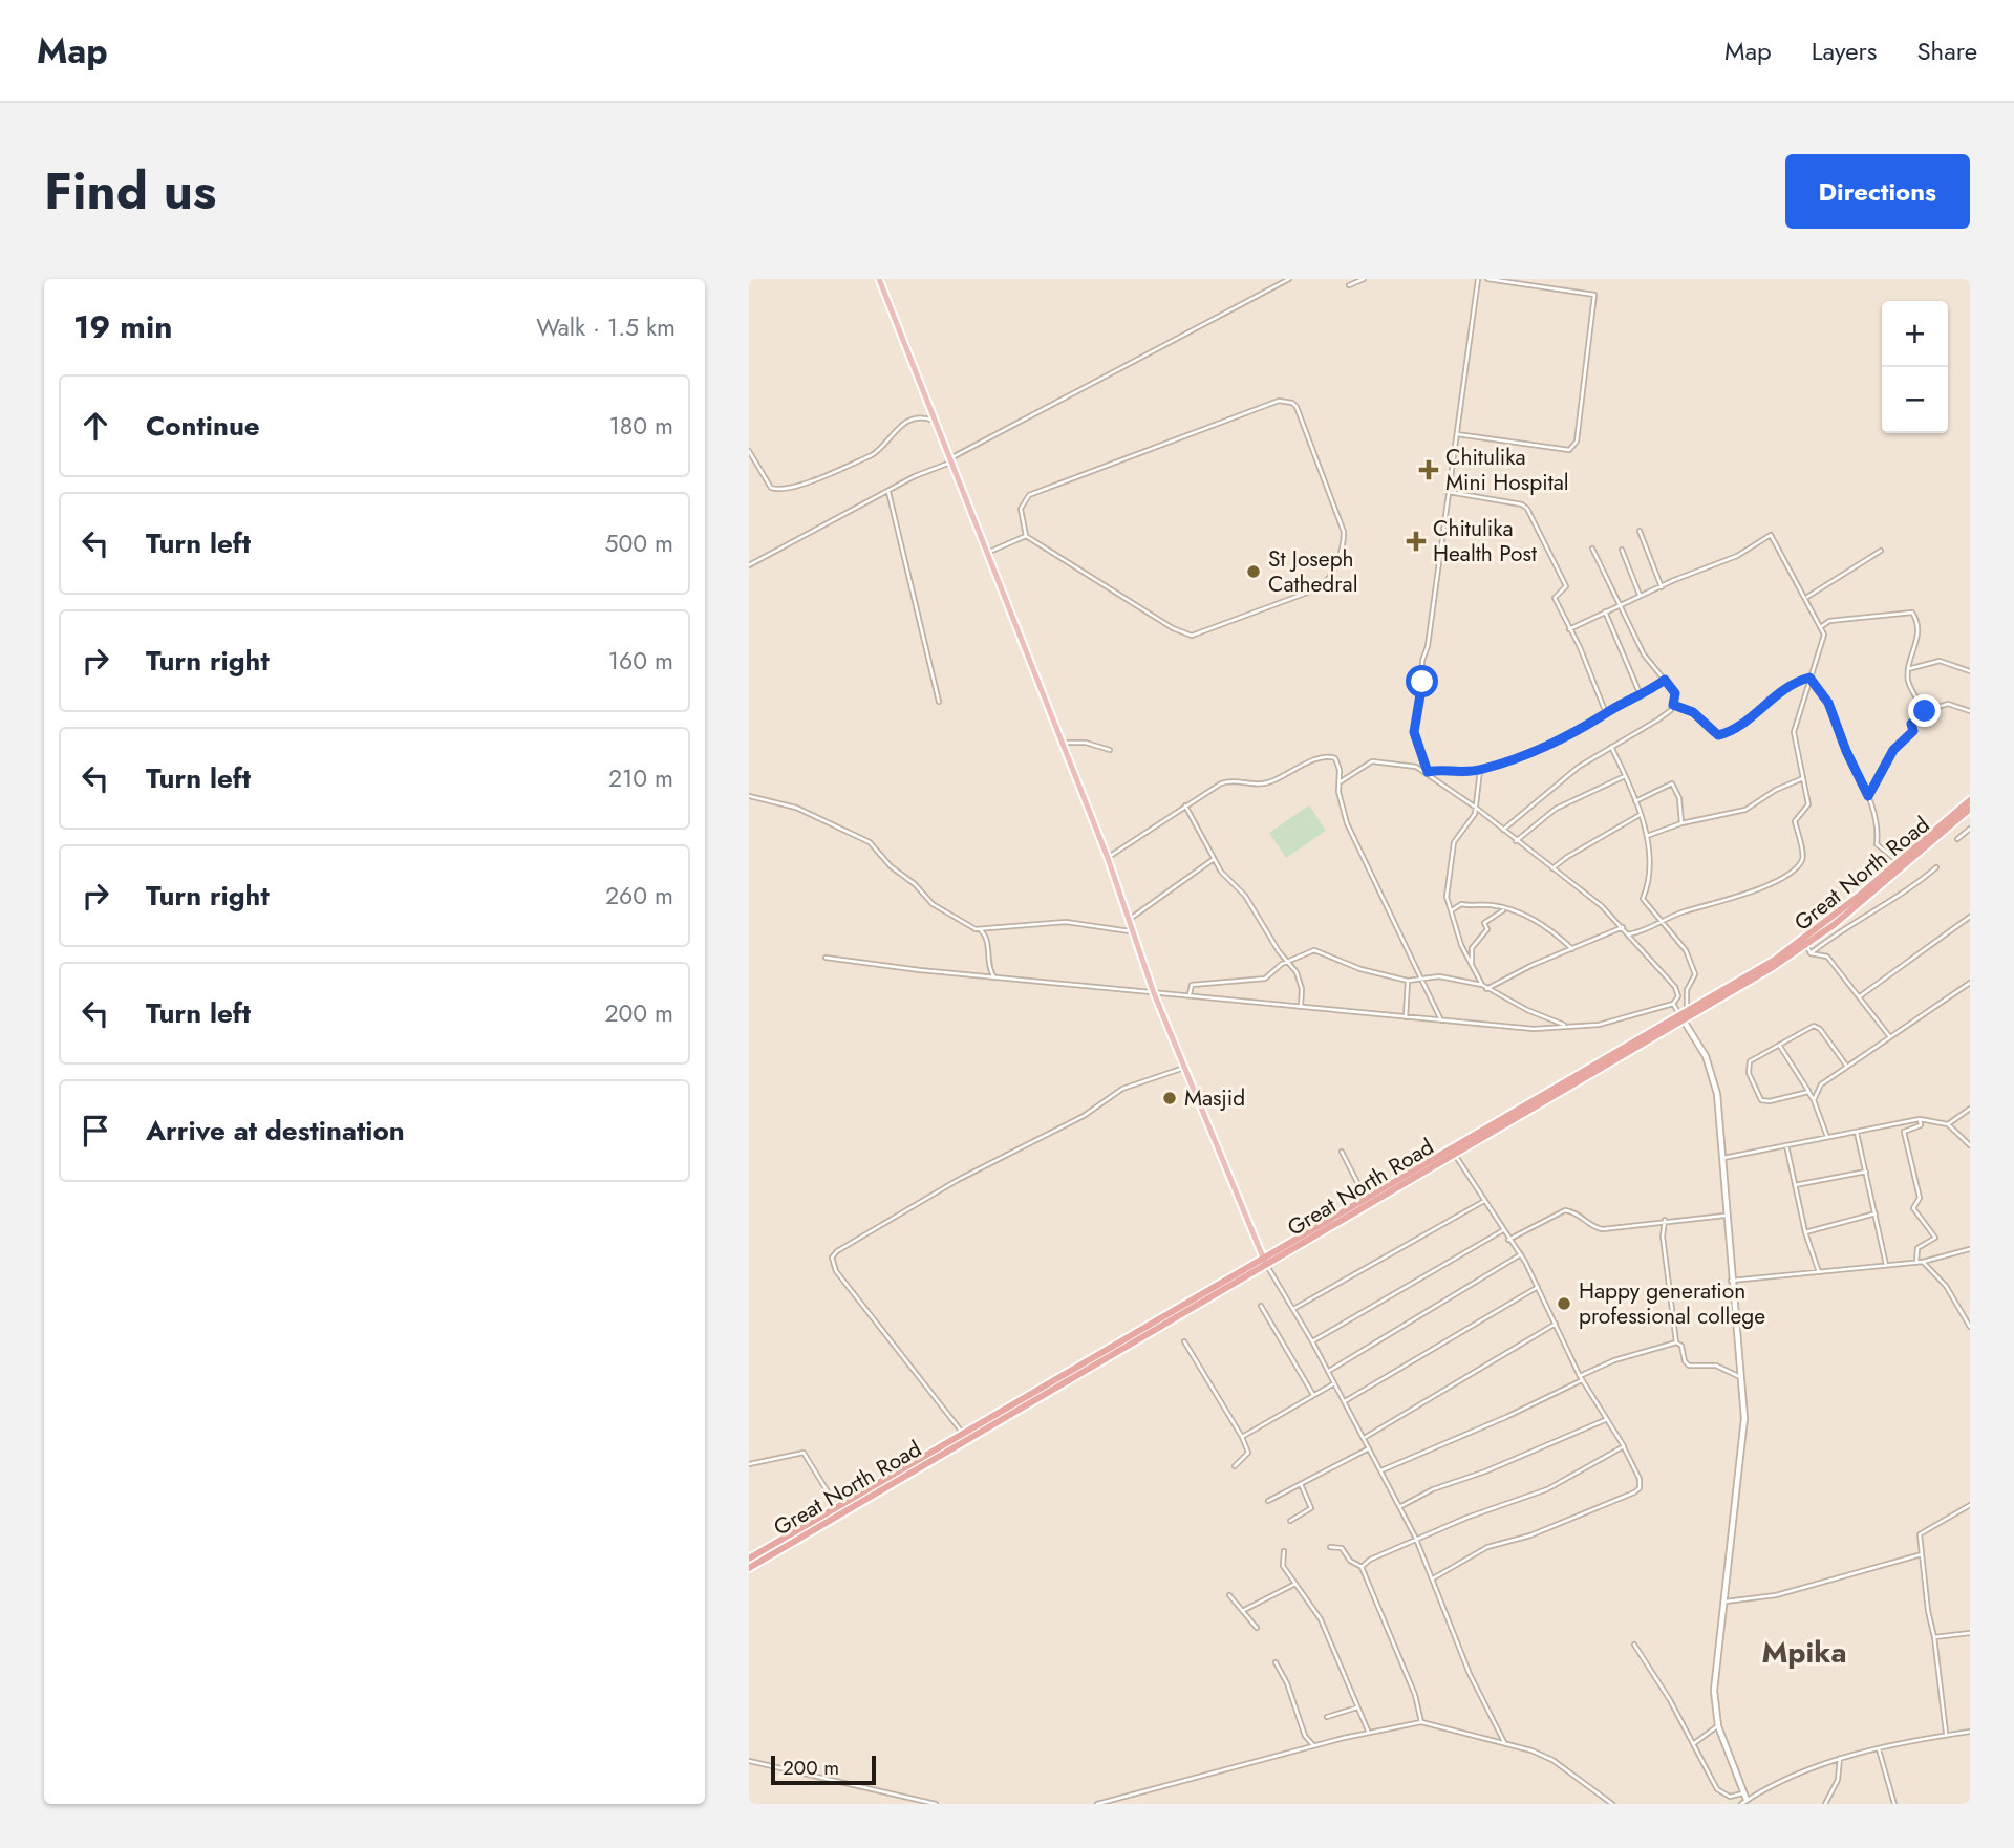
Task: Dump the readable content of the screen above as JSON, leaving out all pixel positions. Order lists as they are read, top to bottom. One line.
{"streets":{"highway":["Great North Road"]},"districts":["Mpika"],"places":{"health":["Chitulika Mini Hospital","Chitulika Health Post"],"other":["St Joseph Cathedral","Masjid","Happy generation professional college"]},"scale_bar":"200 m","page":{"header":"Map","nav":["Map","Layers","Share"],"title":"Find us","buttons":"Directions","heading":["19 min","Walk · 1.5 km"],"map_buttons":["+","−"],"list":[["Continue","180 m"],["Turn left","500 m"],["Turn right","160 m"],["Turn left","210 m"],["Turn right","260 m"],["Turn left","200 m"],"Arrive at destination"],"scale":"200 m"}}
